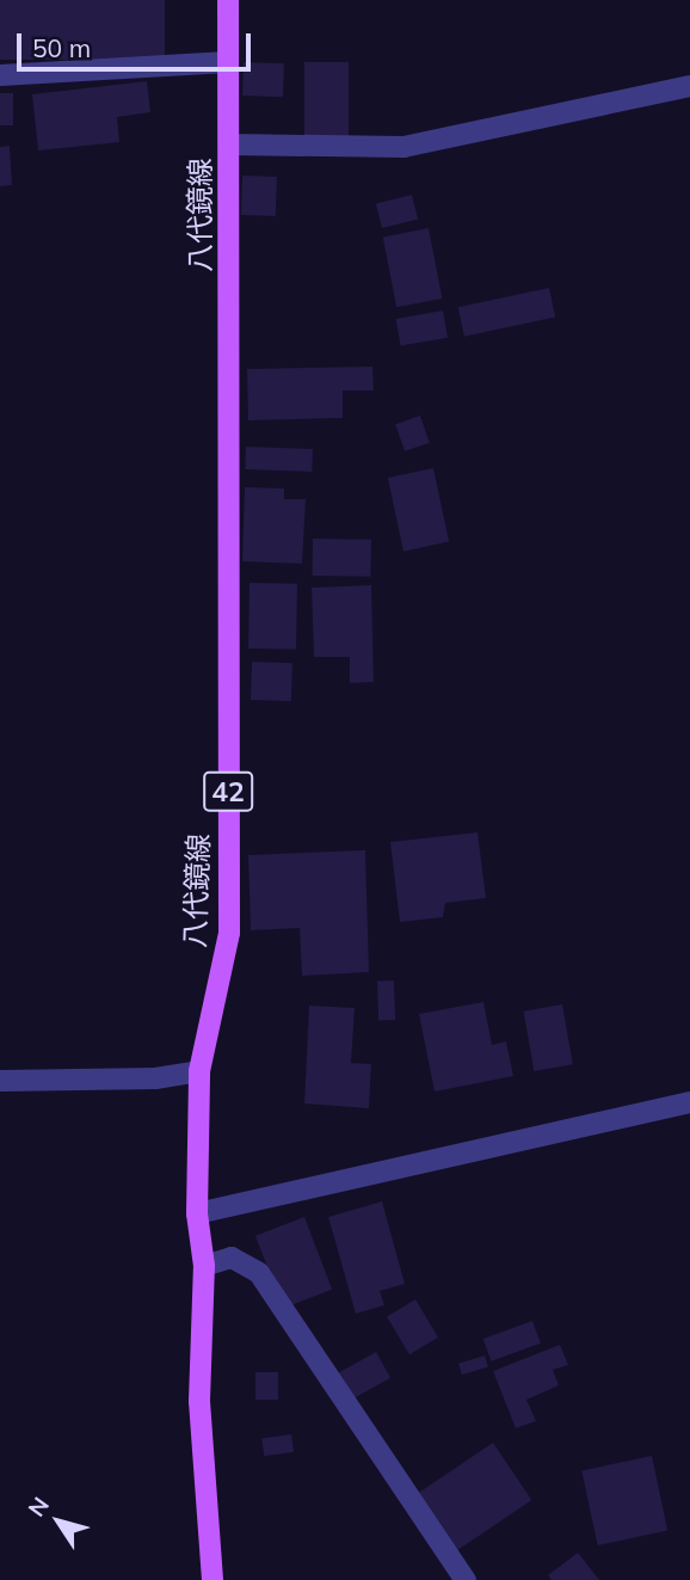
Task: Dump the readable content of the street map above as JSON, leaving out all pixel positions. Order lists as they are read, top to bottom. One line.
{"streets":{"main road":["八代鏡線","42"]},"scale_bar":"50 m","north":"top left"}
